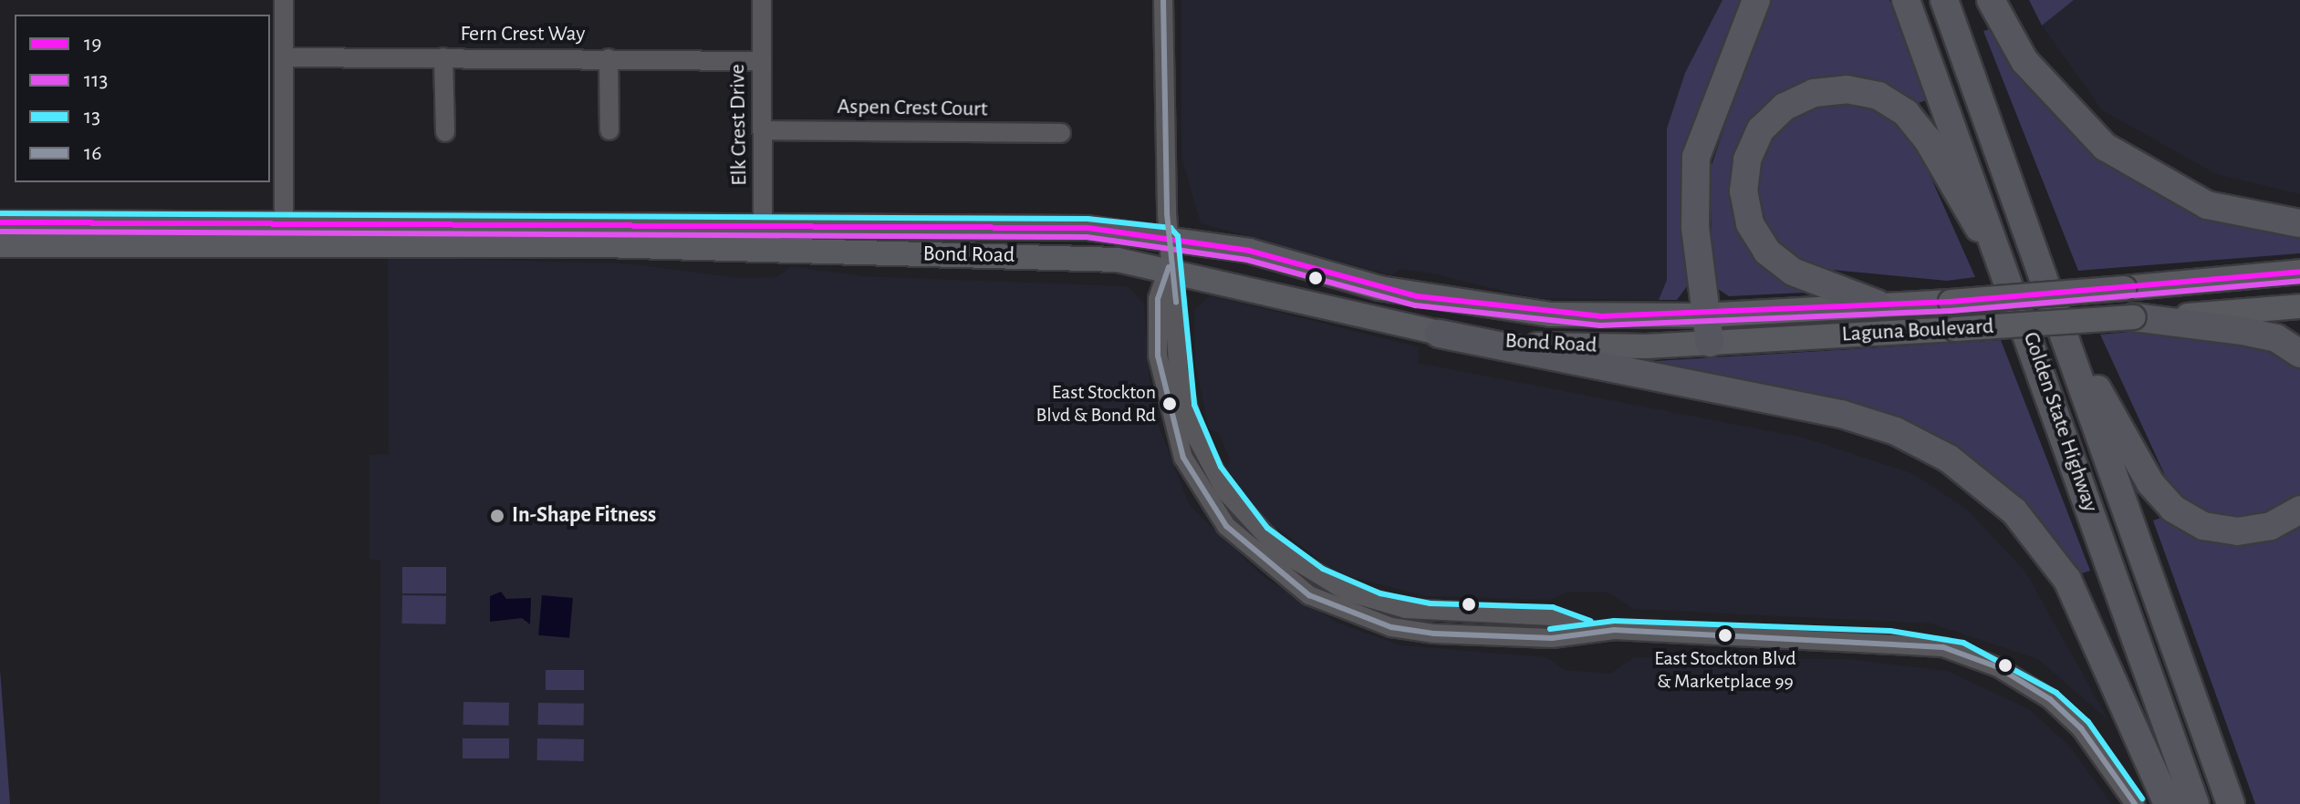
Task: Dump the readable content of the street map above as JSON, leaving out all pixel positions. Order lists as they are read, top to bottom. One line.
{"streets":{"highway":["Golden State Highway"],"main road":["Bond Road","Laguna Boulevard"],"street":["Fern Crest Way","Aspen Crest Court","Elk Crest Drive"]},"crossings":[["Fern Crest Way","Elk Crest Drive"],["Aspen Crest Court","Elk Crest Drive"],["Elk Crest Drive","Bond Road"],["Bond Road","Laguna Boulevard"]],"places":["East Stockton Blvd & Bond Rd","In-Shape Fitness","East Stockton Blvd & Marketplace 99"],"lines":["transit line 16","transit line 13","transit line 19","transit line 113"],"legend":["19","113","13","16"]}
